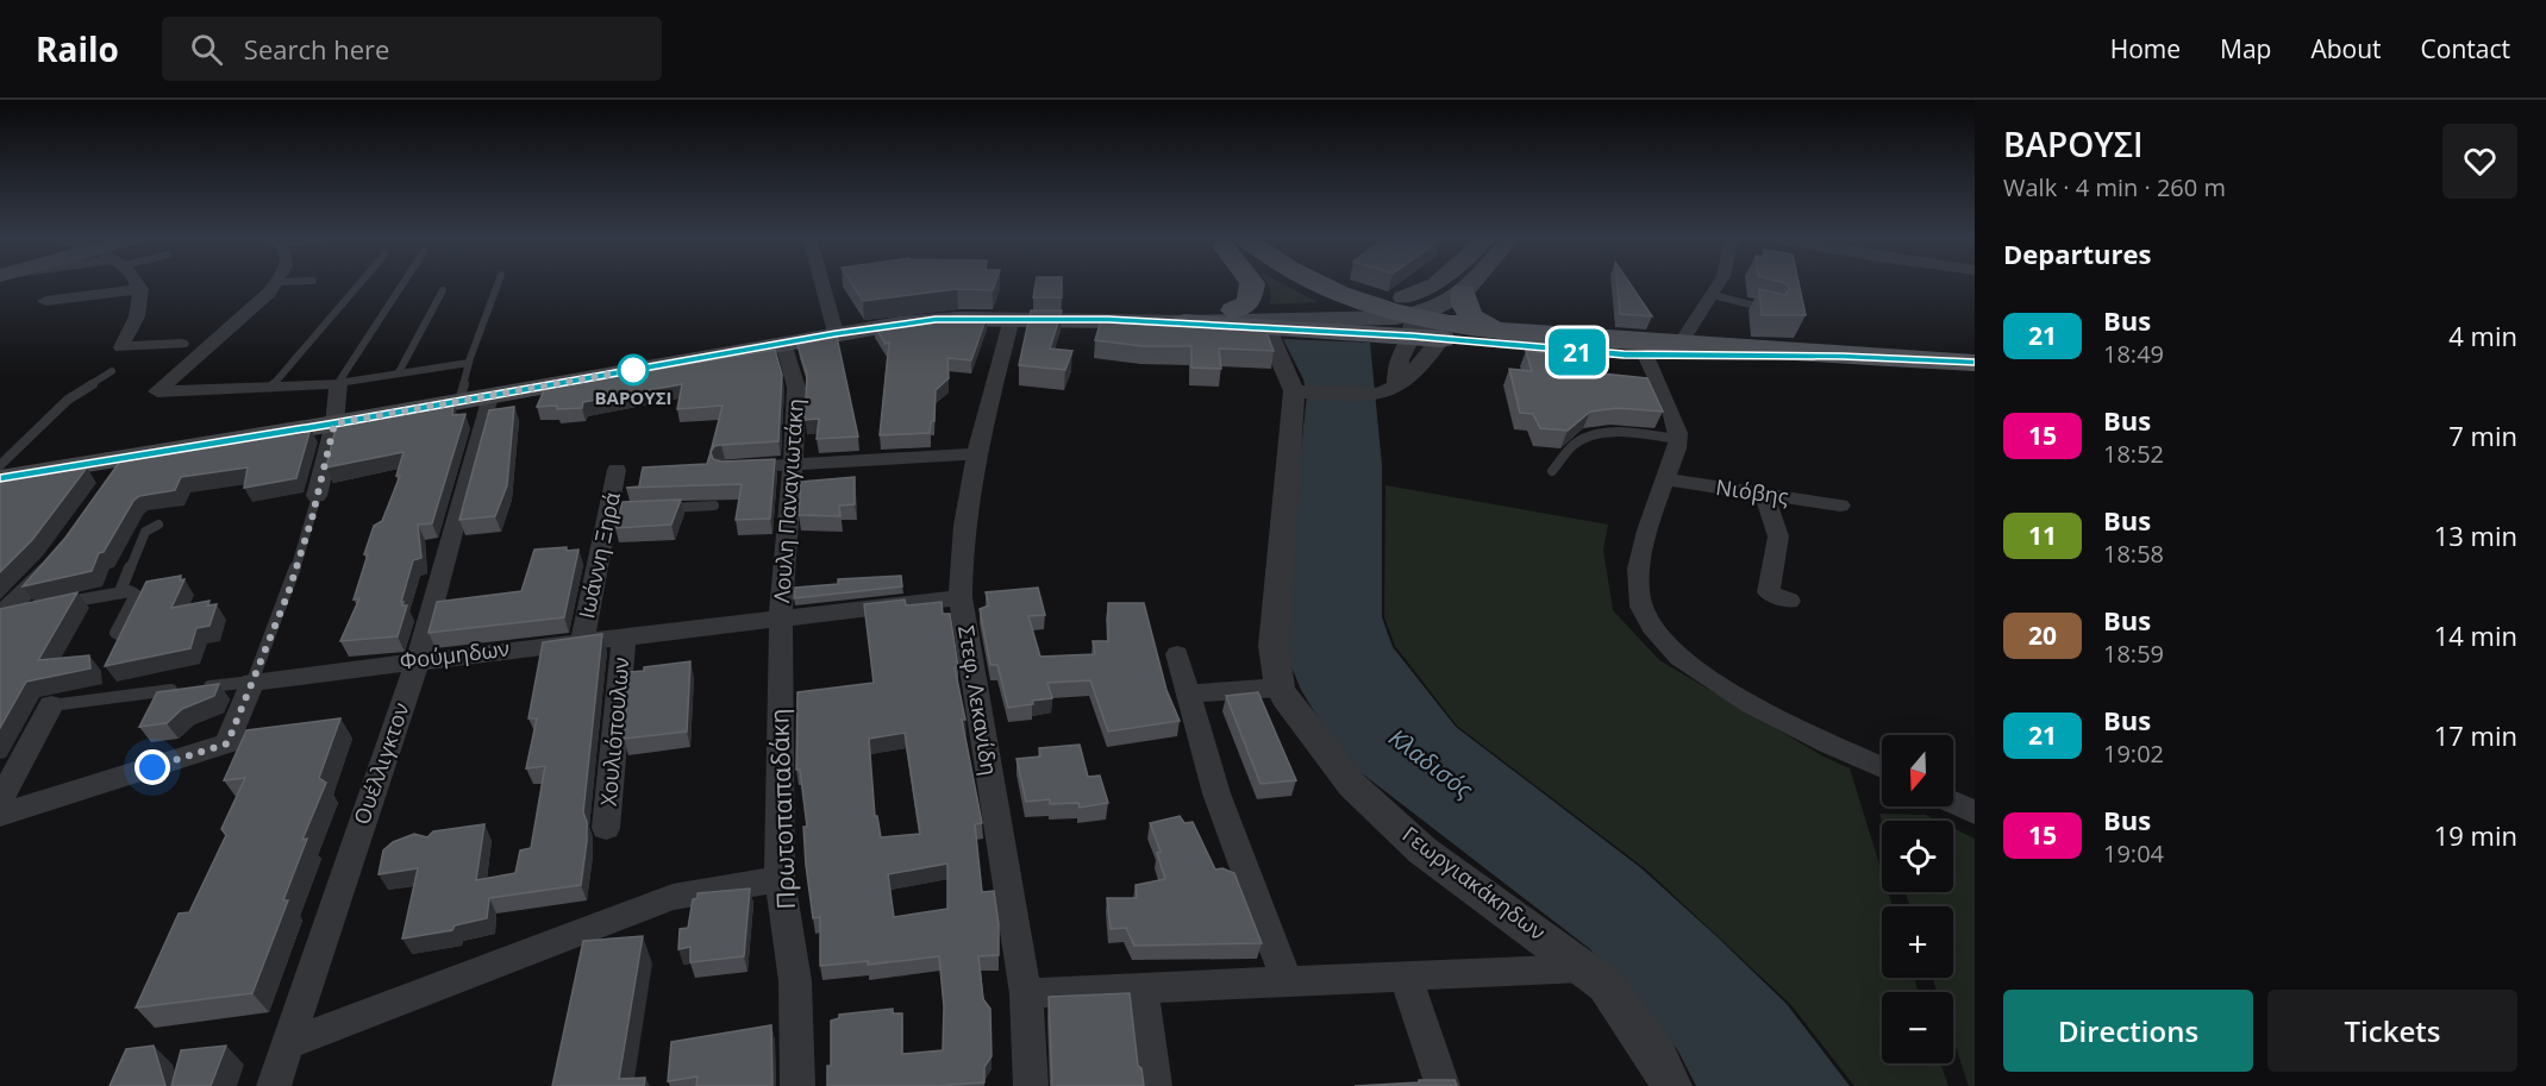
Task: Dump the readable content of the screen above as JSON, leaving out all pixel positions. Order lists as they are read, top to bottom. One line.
{"streets":{"street":["Νιόβης","Λουλη Παναγιωτάκη","Ιωάννη Ξηρά","Φούμηδων","Στεφ. Λεκανίδη","Χουλιόπουλων","Ουέλλιγκτον","Πρωτοπαπαδάκη","Γεωργιακάκηδων"]},"crossings":[["Λουλη Παναγιωτάκη","Φούμηδων"],["Λουλη Παναγιωτάκη","Πρωτοπαπαδάκη"],["Ιωάννη Ξηρά","Φούμηδων"],["Φούμηδων","Στεφ. Λεκανίδη"],["Φούμηδων","Χουλιόπουλων"],["Φούμηδων","Ουέλλιγκτον"],["Φούμηδων","Πρωτοπαπαδάκη"]],"water":["Κλαδισός"],"places":["ΒΑΡΟΥΣΙ"],"lines":["bus line 21"],"north":"bottom","page":{"header":"Railo","search":"Search here","nav":["Home","Map","About","Contact"],"on_map":"21","heading":[["ΒΑΡΟΥΣΙ","Walk · 4 min · 260 m"],"Departures"],"list":[{"mark":"21","name":"Bus","note":"18:49","value":"4 min"},{"mark":"15","name":"Bus","note":"18:52","value":"7 min"},{"mark":"11","name":"Bus","note":"18:58","value":"13 min"},{"mark":"20","name":"Bus","note":"18:59","value":"14 min"},{"mark":"21","name":"Bus","note":"19:02","value":"17 min"},{"mark":"15","name":"Bus","note":"19:04","value":"19 min"}],"map_buttons":["+","−"],"buttons":["Directions","Tickets"]}}
